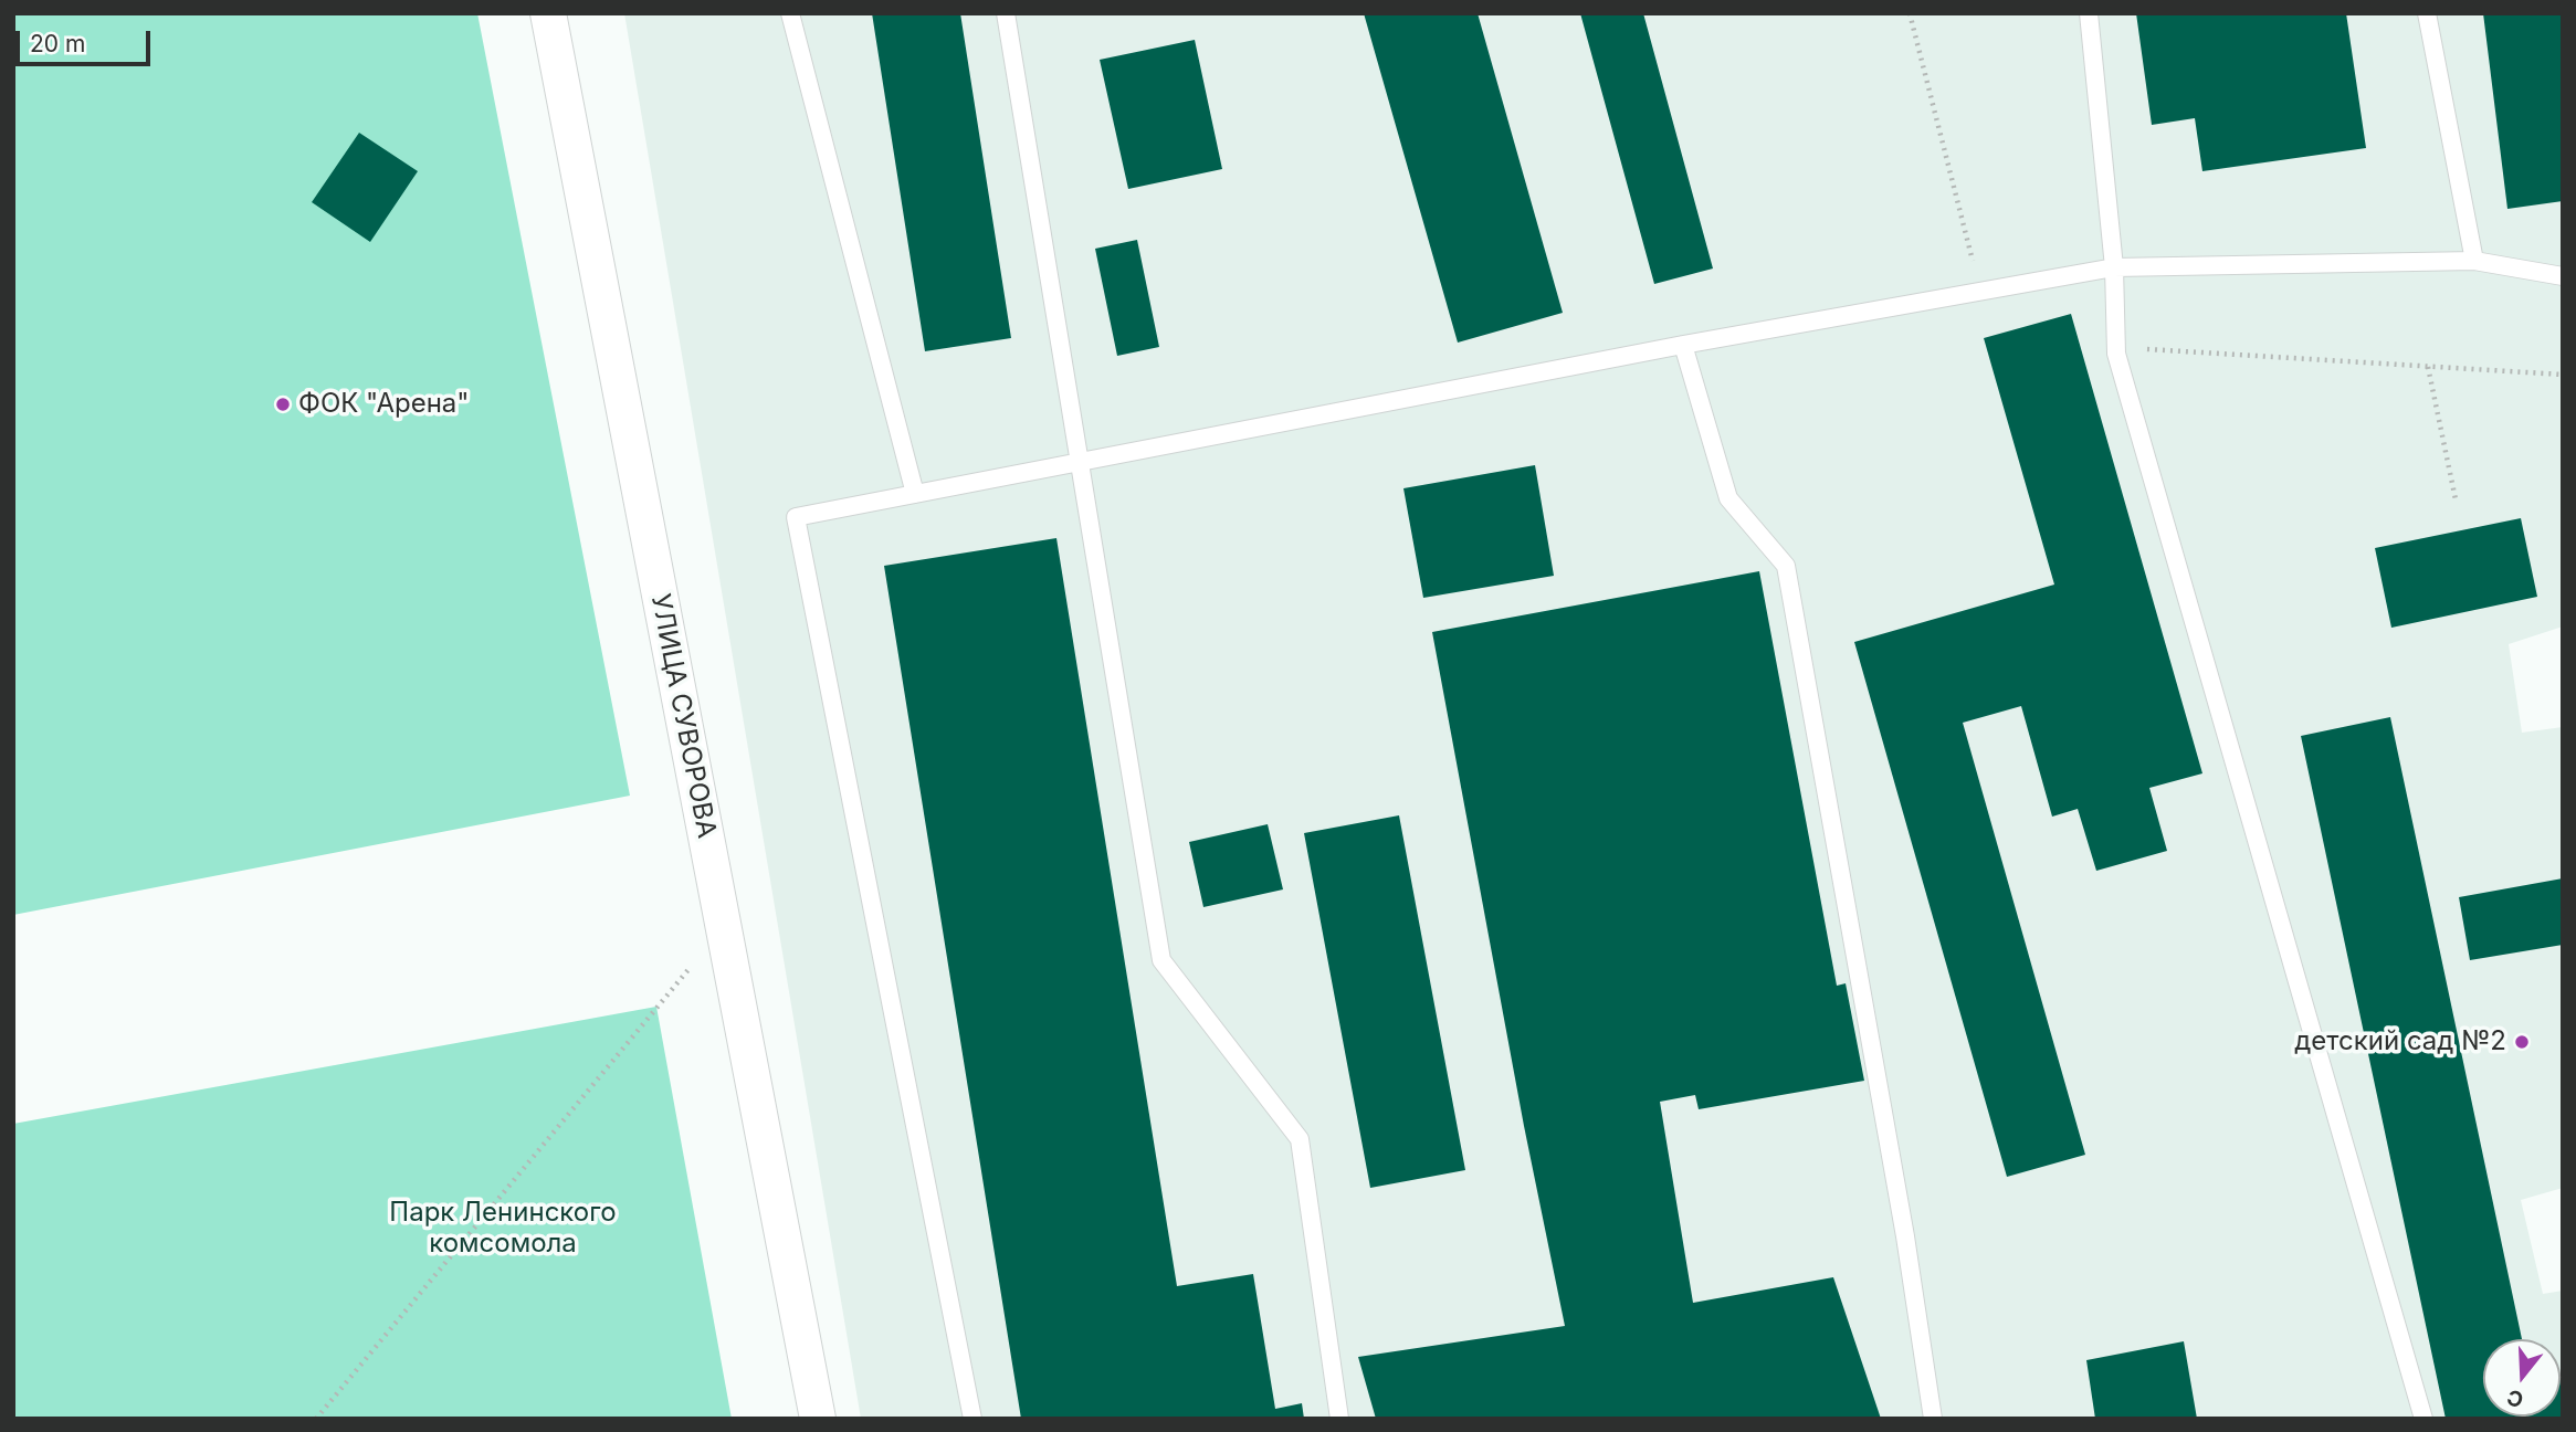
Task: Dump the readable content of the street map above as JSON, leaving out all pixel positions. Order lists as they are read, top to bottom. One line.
{"streets":{"street":["УЛИЦА СУВОРОВА"]},"parks":["Парк Ленинского комсомола"],"places":["ФОК \"Арена\"","детский сад №2"],"scale_bar":"20 m","north":"bottom"}
